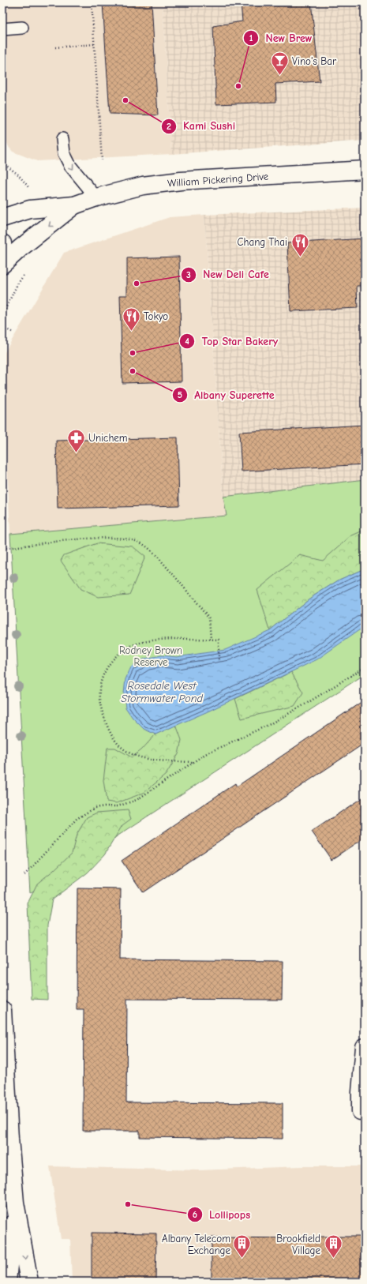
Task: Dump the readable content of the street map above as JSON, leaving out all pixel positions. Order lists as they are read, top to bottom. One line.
{"streets":{"main road":["William Pickering Drive"]},"water":["Rosedale West Stormwater Pond"],"parks":["Rodney Brown Reserve"],"places":{"bar":["Vino's Bar"],"other":["New Brew","Kami Sushi","New Deli Cafe","Top Star Bakery","Albany Superette","Lollipops"],"restaurant":["Chang Thai","Tokyo"],"pharmacy":["Unichem"],"building":["Albany Telecom Exchange","Brookfield Village"]}}
